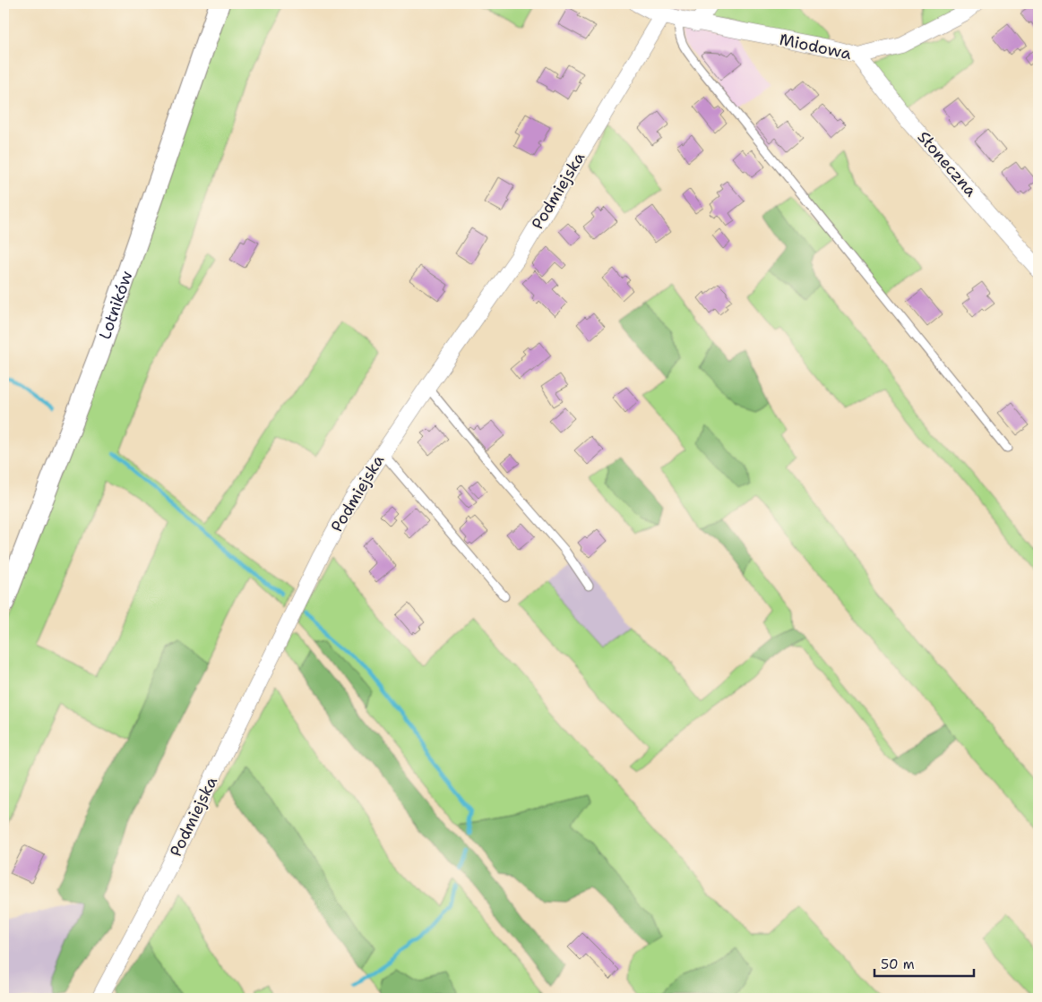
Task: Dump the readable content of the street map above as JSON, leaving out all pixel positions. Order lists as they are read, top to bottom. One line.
{"streets":{"street":["Miodowa","Słoneczna","Podmiejska","Lotników"]},"crossings":[["Miodowa","Słoneczna"],["Miodowa","Podmiejska"]],"scale_bar":"50 m"}
